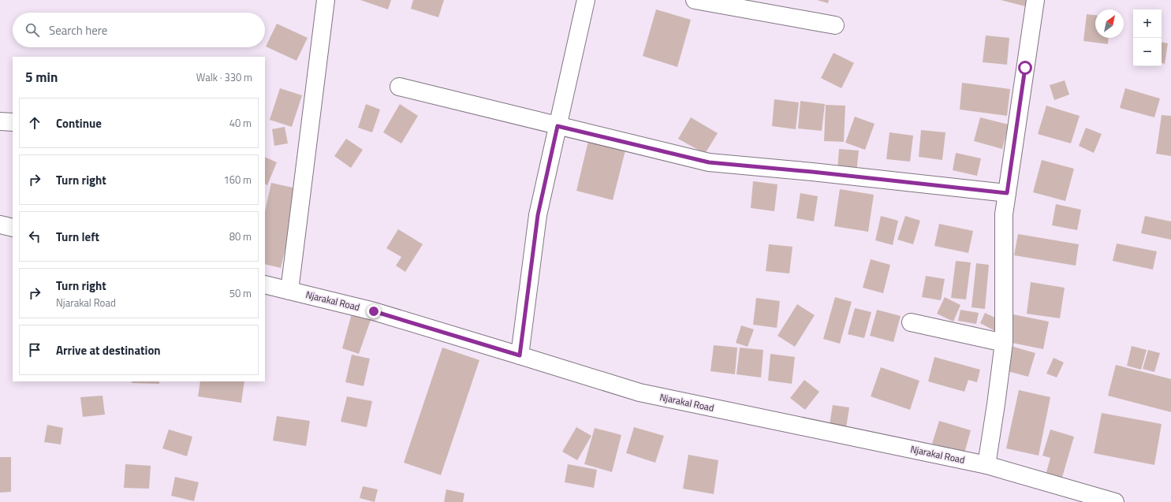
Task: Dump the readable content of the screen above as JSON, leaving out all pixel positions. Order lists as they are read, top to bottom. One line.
{"streets":{"street":["Njarakal Road"]},"north":"top right","page":{"map_buttons":["+","−"],"search":"Search here","heading":["5 min","Walk · 330 m"],"list":[["Continue","40 m"],["Turn right","160 m"],["Turn left","80 m"],["Turn right","Njarakal Road","50 m"],"Arrive at destination"]}}
